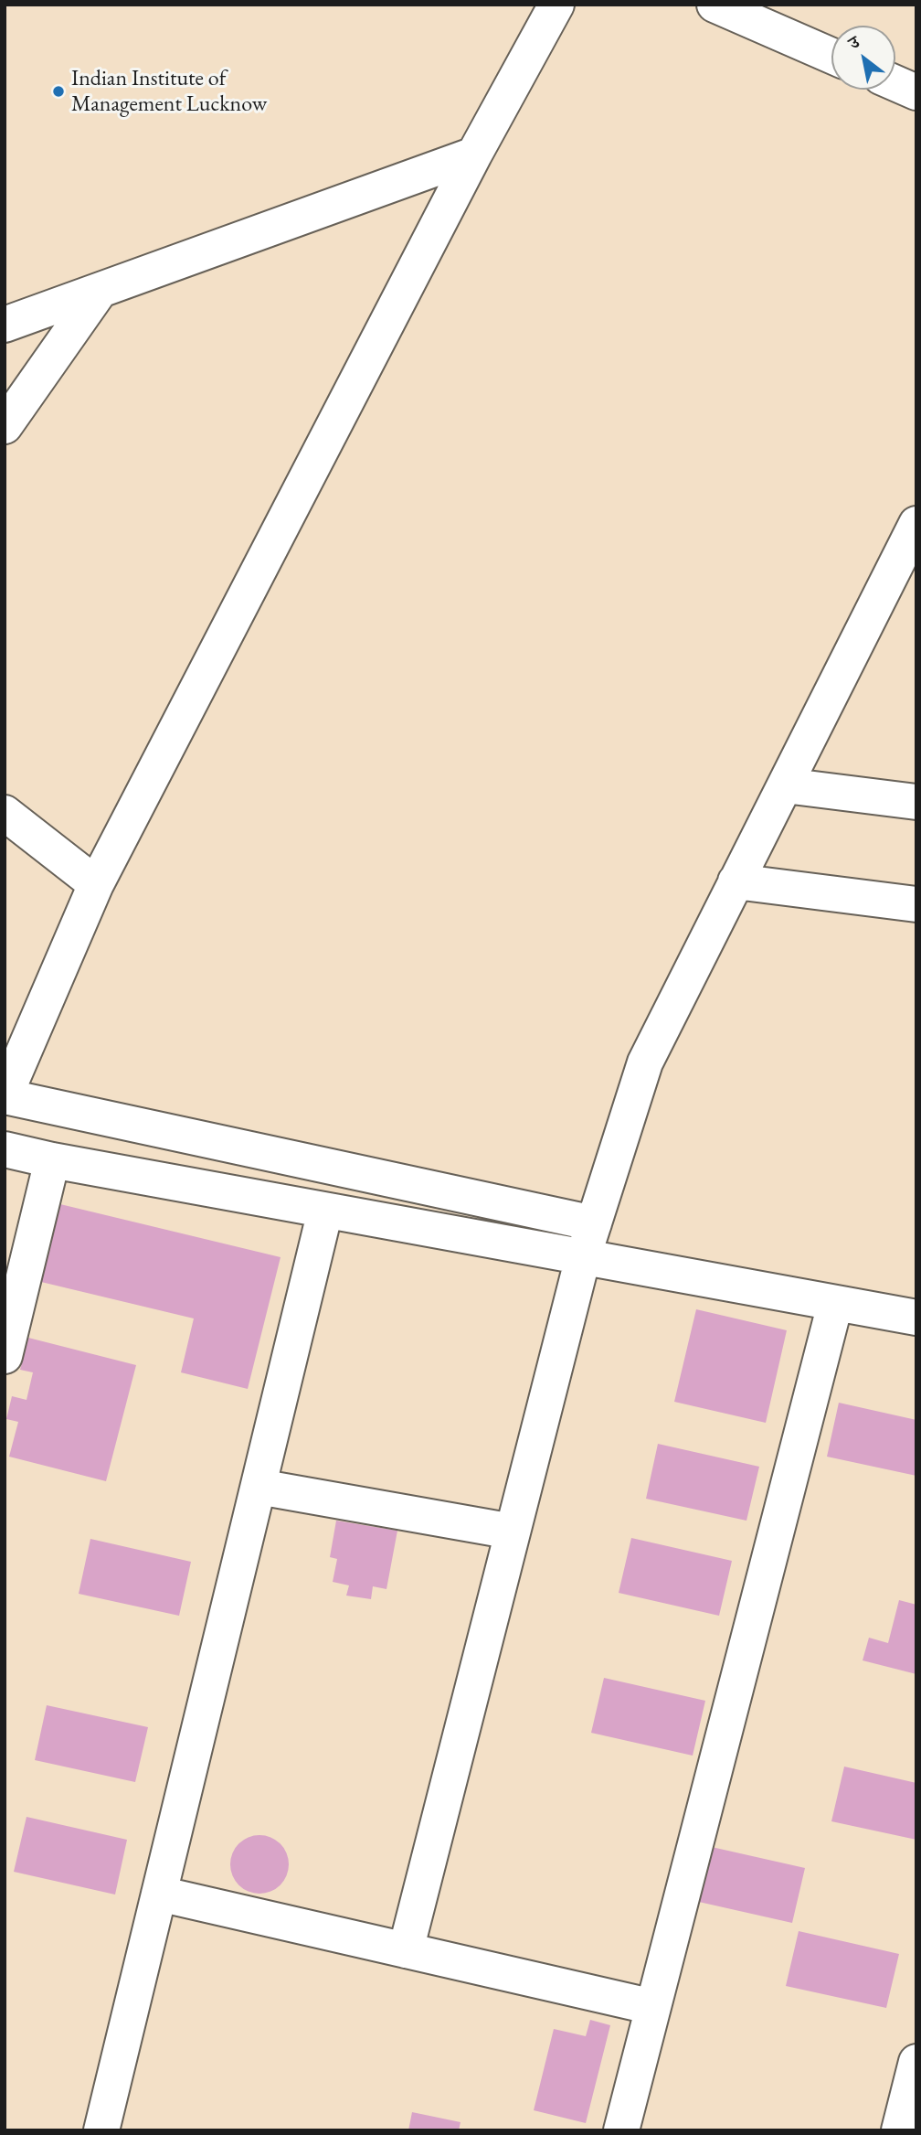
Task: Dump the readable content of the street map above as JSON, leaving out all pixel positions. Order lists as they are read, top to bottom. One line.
{"places":["Indian Institute of Management Lucknow"],"north":"top left"}
